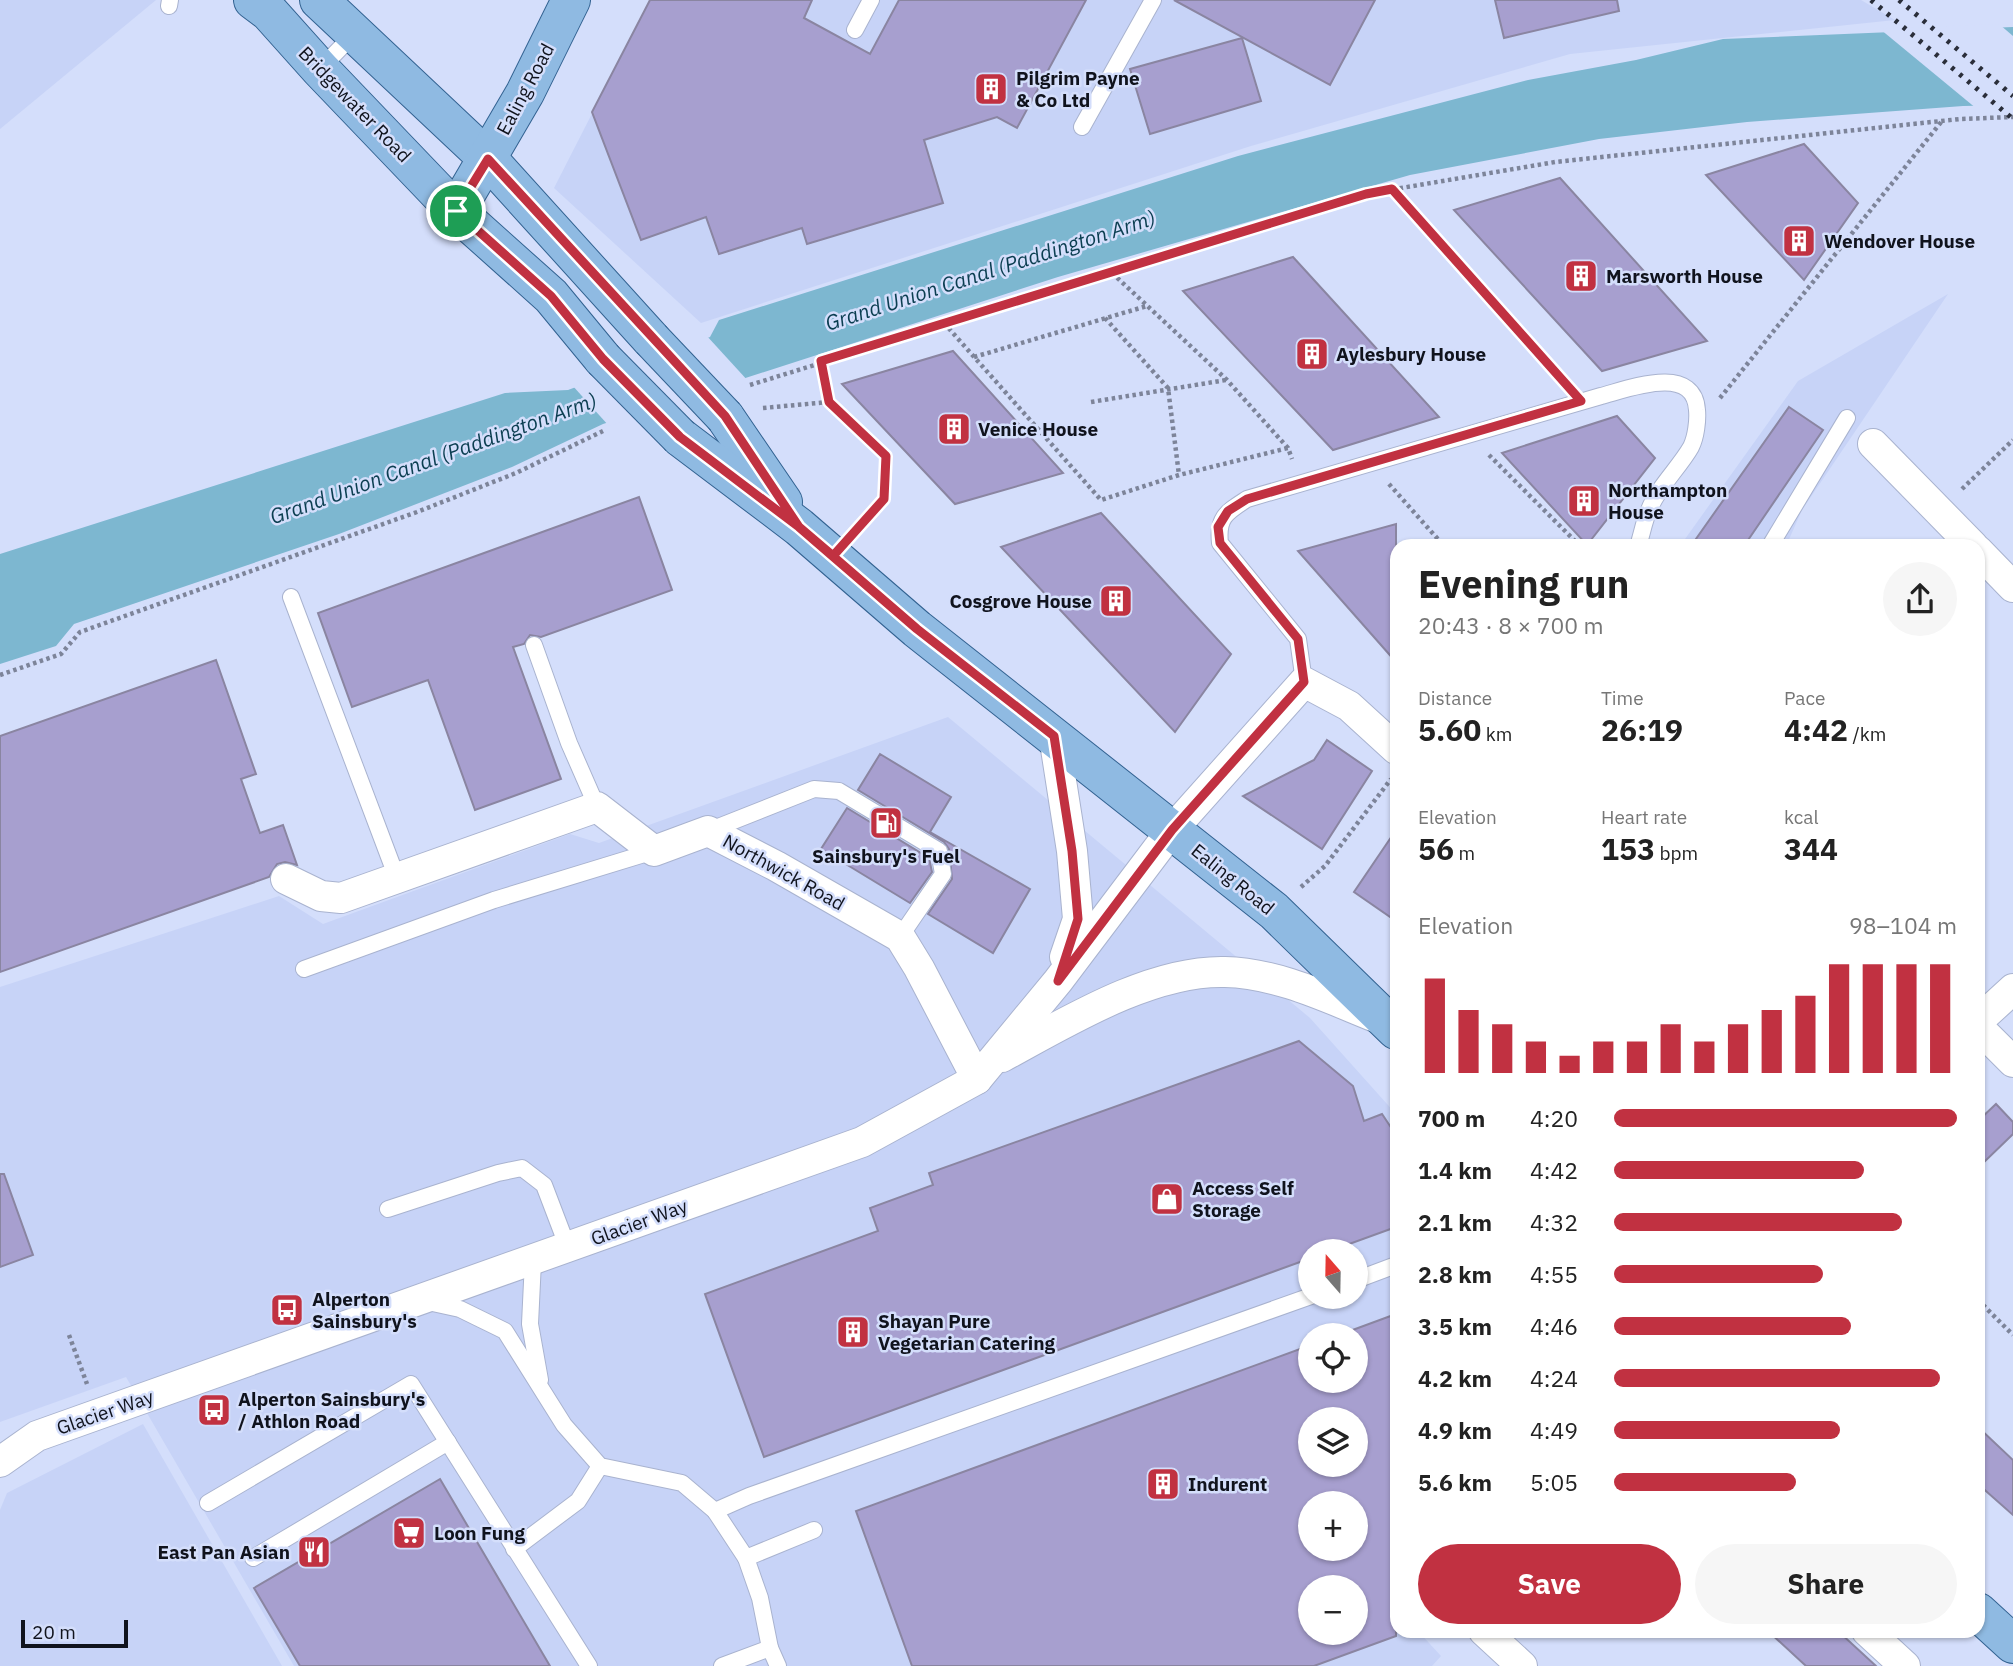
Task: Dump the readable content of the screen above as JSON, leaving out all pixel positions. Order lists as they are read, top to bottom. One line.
{"streets":{"main road":["Ealing Road","Bridgewater Road"],"street":["Northwick Road","Glacier Way"]},"crossings":[["Ealing Road","Bridgewater Road"],["Ealing Road","Glacier Way"],["Northwick Road","Glacier Way"]],"water":["Grand Union Canal (Paddington Arm)"],"places":{"building":["Pilgrim Payne & Co Ltd","Wendover House","Marsworth House","Aylesbury House","Venice House","Northampton House","Cosgrove House","Shayan Pure Vegetarian Catering","Indurent"],"fuel station":["Sainsbury's Fuel"],"shop":["Access Self Storage"],"bus stop":["Alperton Sainsbury's","Alperton Sainsbury's / Athlon Road"],"supermarket":["Loon Fung"],"restaurant":["East Pan Asian"]},"scale_bar":"20 m","north":"top","page":{"heading":["Evening run","20:43 · 8 × 700 m"],"stats":[["Distance","5.60 km"],["Time","26:19"],["Pace","4:42 /km"],["Elevation","56 m"],["Heart rate","153 bpm"],["kcal","344"]],"chart":["Elevation","98–104 m"],"list":[{"name":"700 m","note":"4:20"},{"name":"1.4 km","note":"4:42"},{"name":"2.1 km","note":"4:32"},{"name":"2.8 km","note":"4:55"},{"name":"3.5 km","note":"4:46"},{"name":"4.2 km","note":"4:24"},{"name":"4.9 km","note":"4:49"},{"name":"5.6 km","note":"5:05"}],"map_buttons":["+","−"],"buttons":["Save","Share"],"scale":"20 m"}}
